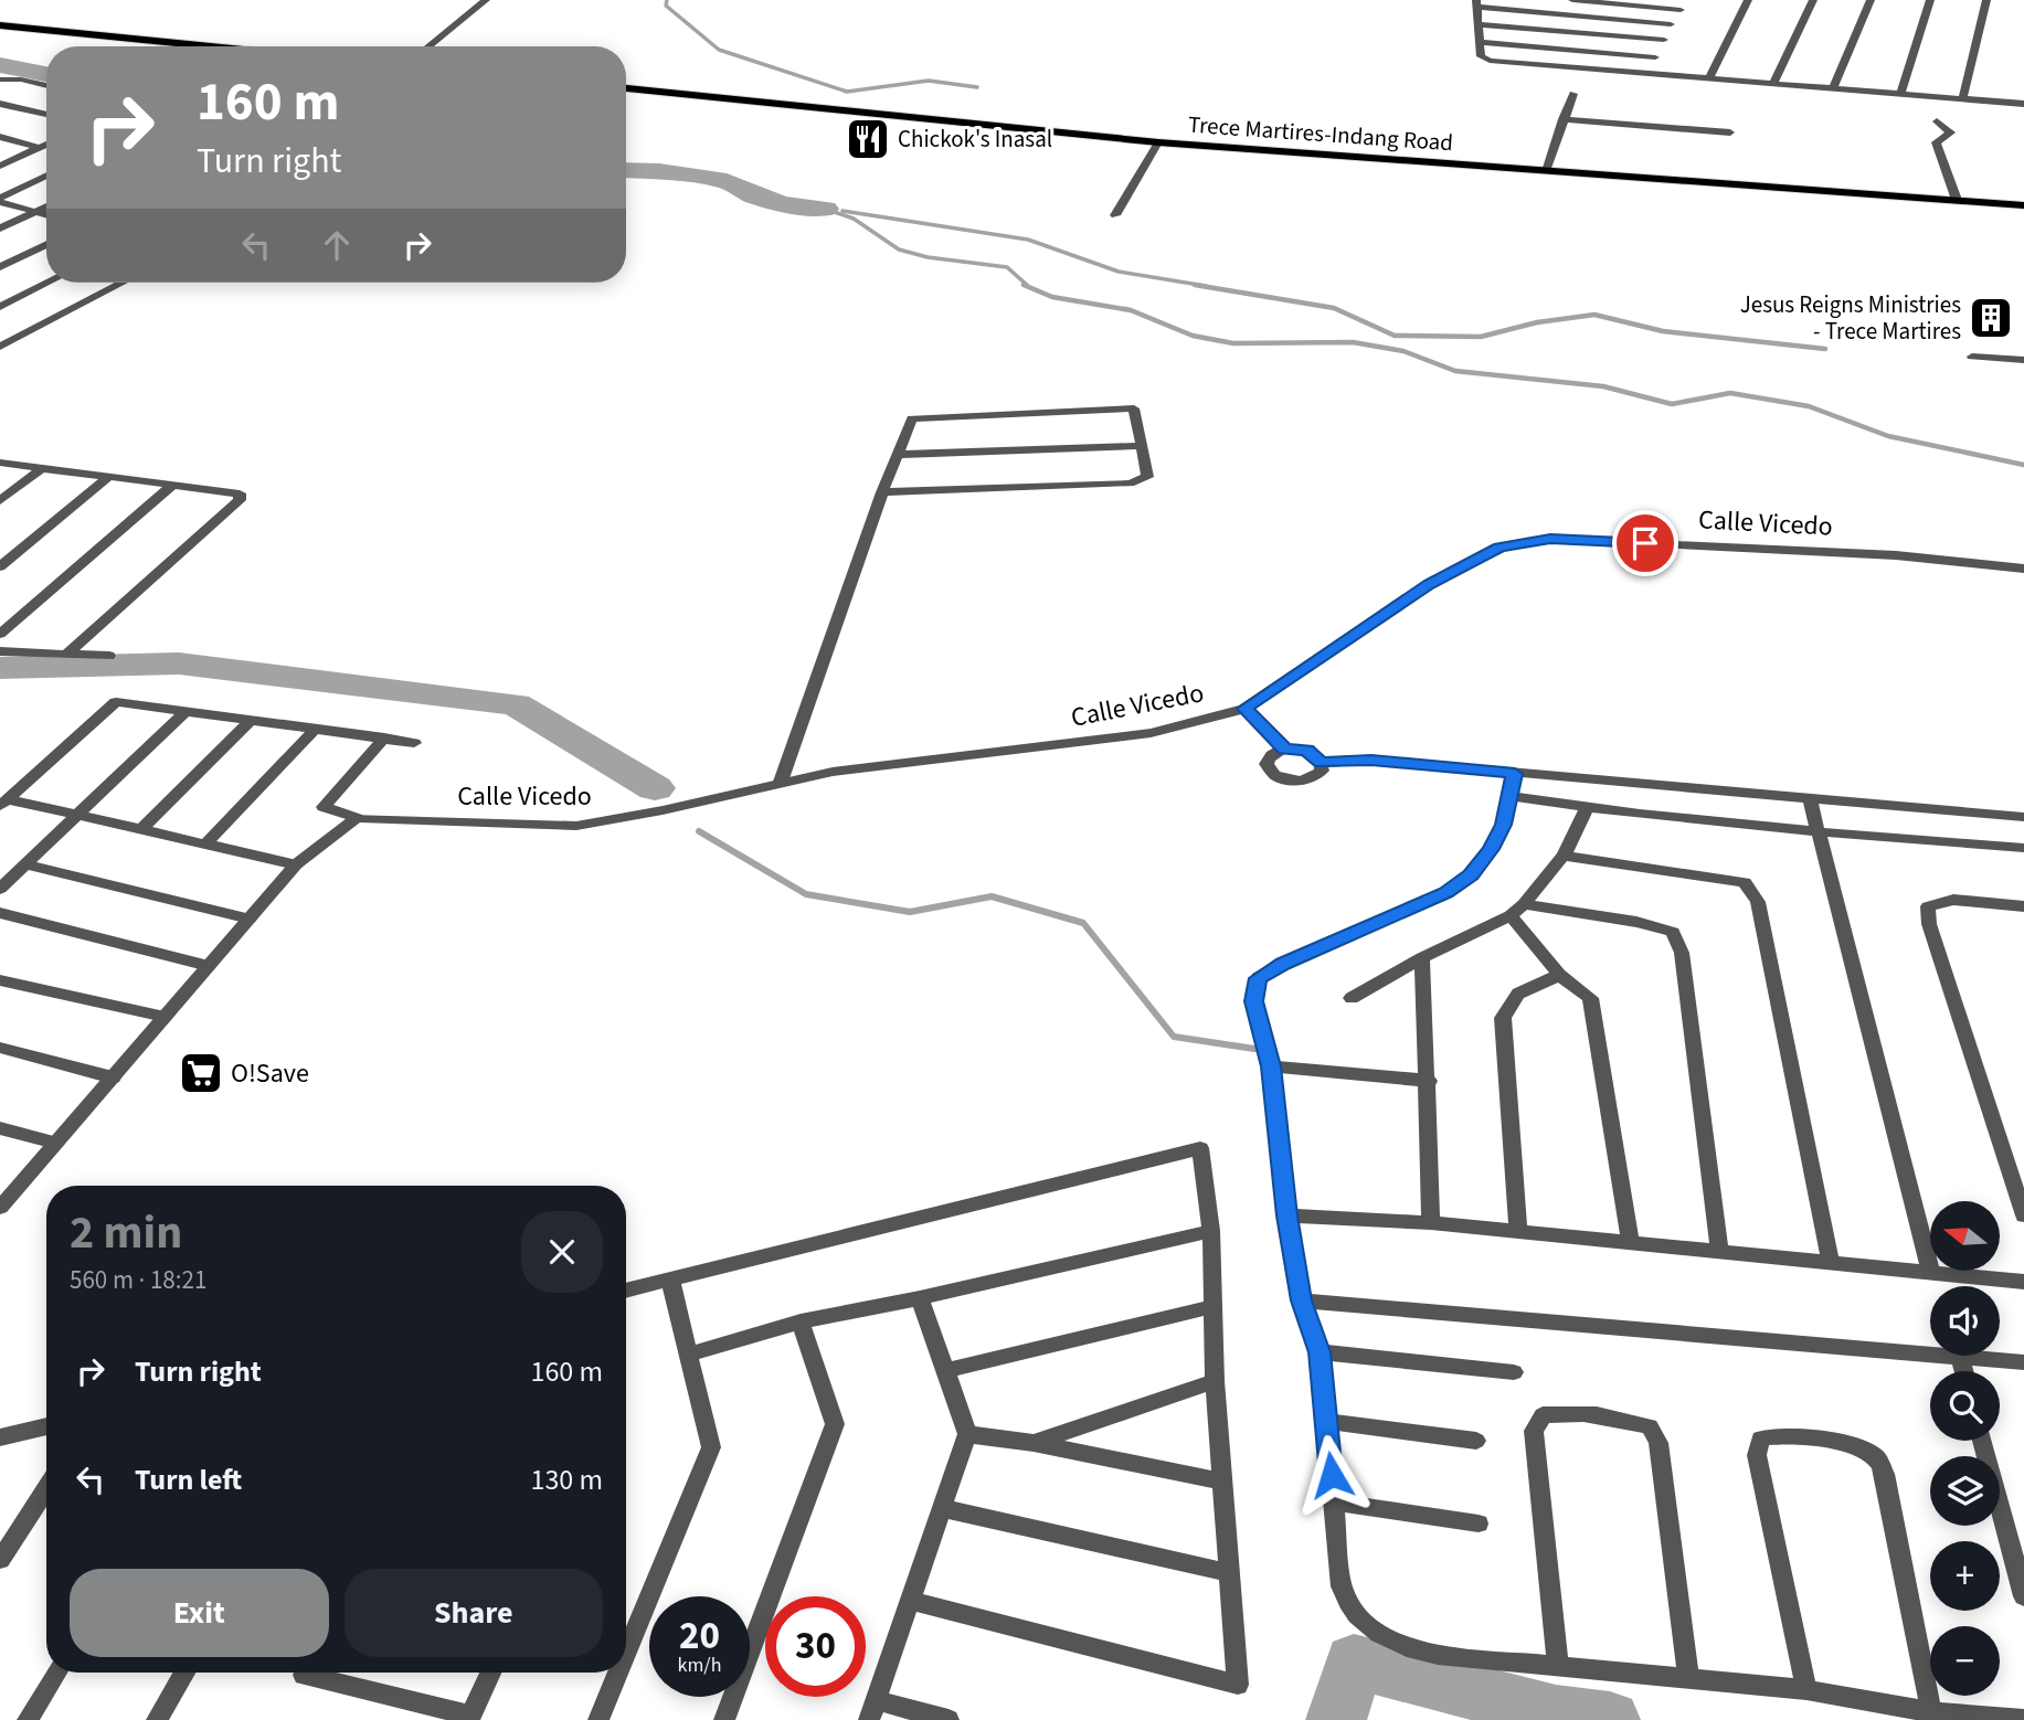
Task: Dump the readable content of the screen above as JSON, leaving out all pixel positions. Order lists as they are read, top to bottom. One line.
{"streets":{"main road":["Trece Martires-Indang Road"],"street":["Calle Vicedo"]},"places":{"restaurant":["Chickok's Inasal"],"building":["Jesus Reigns Ministries - Trece Martires"],"supermarket":["O!Save"]},"north":"left","page":{"turn":["160 m","Turn right"],"heading":["2 min","560 m · 18:21"],"map_buttons":["+","−"],"list":[{"name":"Turn right","value":"160 m"},{"name":"Turn left","value":"130 m"}],"buttons":["Exit","Share"],"speed":"20 km/h","limit":"30"}}
